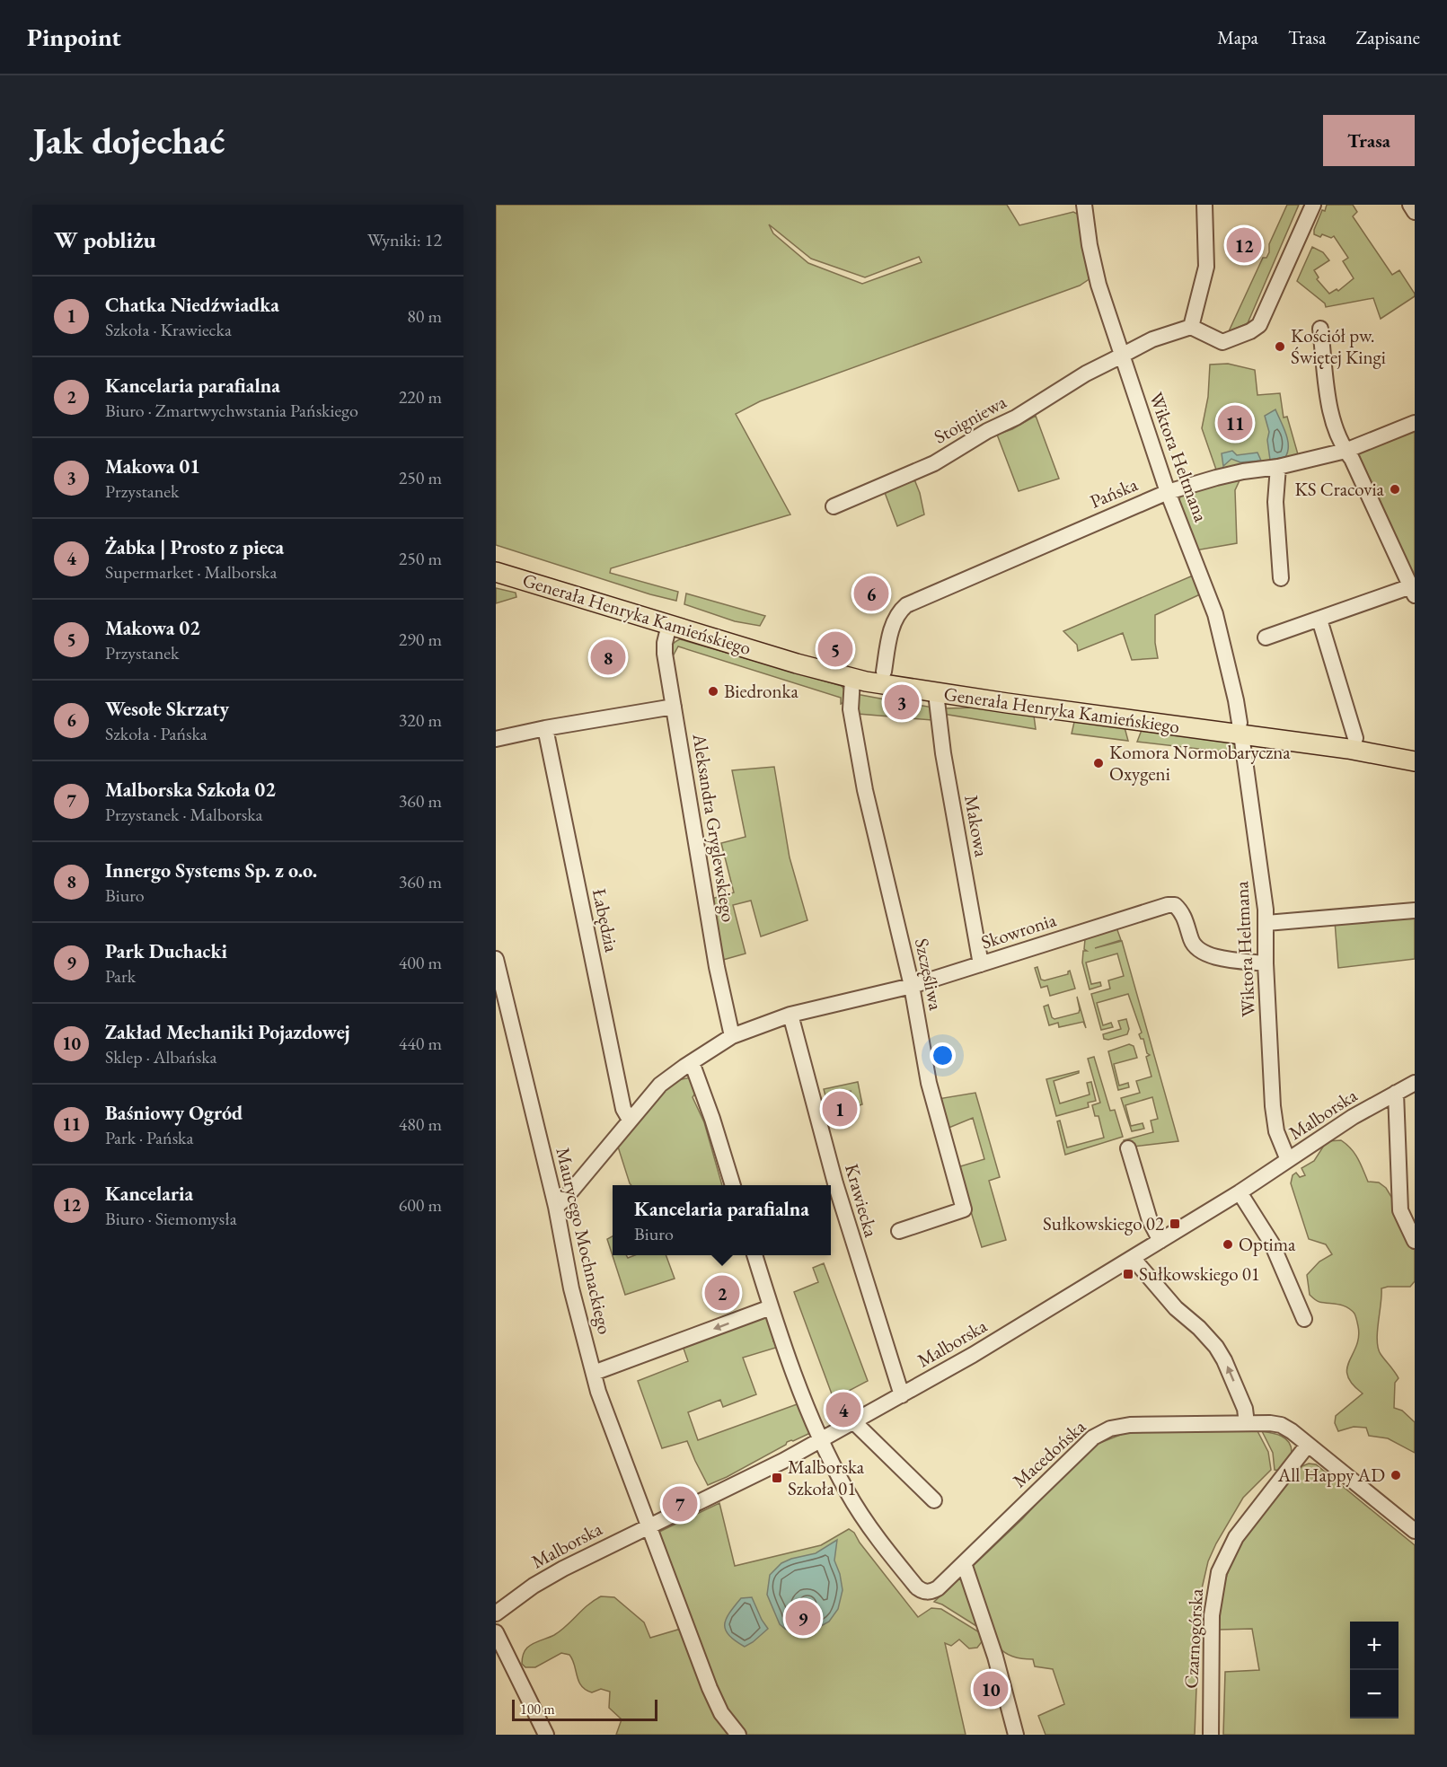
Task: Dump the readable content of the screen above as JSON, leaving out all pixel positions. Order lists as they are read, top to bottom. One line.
{"streets":{"main road":["Generała Henryka Kamieńskiego"],"street":["Stoigniewa","Wiktora Heltmana","Pańska","Makowa","Aleksandra Gryglewskiego","Łabędzia","Skowronia","Szczęśliwa","Malborska","Krawiecka","Maurycego Mochnackiego","Macedońska","Czarnogórska"]},"crossings":[["Stoigniewa","Wiktora Heltmana"],["Wiktora Heltmana","Pańska"],["Wiktora Heltmana","Generała Henryka Kamieńskiego"],["Wiktora Heltmana","Skowronia"],["Wiktora Heltmana","Malborska"],["Pańska","Generała Henryka Kamieńskiego"],["Generała Henryka Kamieńskiego","Makowa"],["Generała Henryka Kamieńskiego","Aleksandra Gryglewskiego"],["Generała Henryka Kamieńskiego","Szczęśliwa"],["Makowa","Skowronia"],["Aleksandra Gryglewskiego","Skowronia"],["Łabędzia","Skowronia"],["Skowronia","Szczęśliwa"],["Skowronia","Krawiecka"],["Skowronia","Maurycego Mochnackiego"],["Malborska","Krawiecka"],["Malborska","Maurycego Mochnackiego"],["Malborska","Macedońska"],["Macedońska","Czarnogórska"]],"places":{"other":["Kościół pw. Świętej Kingi","KS Cracovia","Biedronka","Komora Normobaryczna Oxygeni","Optima","All Happy AD"],"transit":["Sułkowskiego 02","Sułkowskiego 01","Malborska Szkoła 01"]},"scale_bar":"100 m","page":{"header":"Pinpoint","nav":["Mapa","Trasa","Zapisane"],"buttons":"Trasa","title":"Jak dojechać","heading":["W pobliżu","Wyniki: 12"],"pins":["12","11","6","5","8","3","1","2","4","7","9","10"],"list":[{"mark":"1","name":"Chatka Niedźwiadka","note":"Szkoła · Krawiecka","value":"80 m"},{"mark":"2","name":"Kancelaria parafialna","note":"Biuro · Zmartwychwstania Pańskiego","value":"220 m"},{"mark":"3","name":"Makowa 01","note":"Przystanek","value":"250 m"},{"mark":"4","name":"Żabka | Prosto z pieca","note":"Supermarket · Malborska","value":"250 m"},{"mark":"5","name":"Makowa 02","note":"Przystanek","value":"290 m"},{"mark":"6","name":"Wesołe Skrzaty","note":"Szkoła · Pańska","value":"320 m"},{"mark":"7","name":"Malborska Szkoła 02","note":"Przystanek · Malborska","value":"360 m"},{"mark":"8","name":"Innergo Systems Sp. z o.o.","note":"Biuro","value":"360 m"},{"mark":"9","name":"Park Duchacki","note":"Park","value":"400 m"},{"mark":"10","name":"Zakład Mechaniki Pojazdowej","note":"Sklep · Albańska","value":"440 m"},{"mark":"11","name":"Baśniowy Ogród","note":"Park · Pańska","value":"480 m"},{"mark":"12","name":"Kancelaria","note":"Biuro · Siemomysła","value":"600 m"}],"popup":["Kancelaria parafialna","Biuro"],"map_buttons":["+","−"],"scale":"100 m"}}
